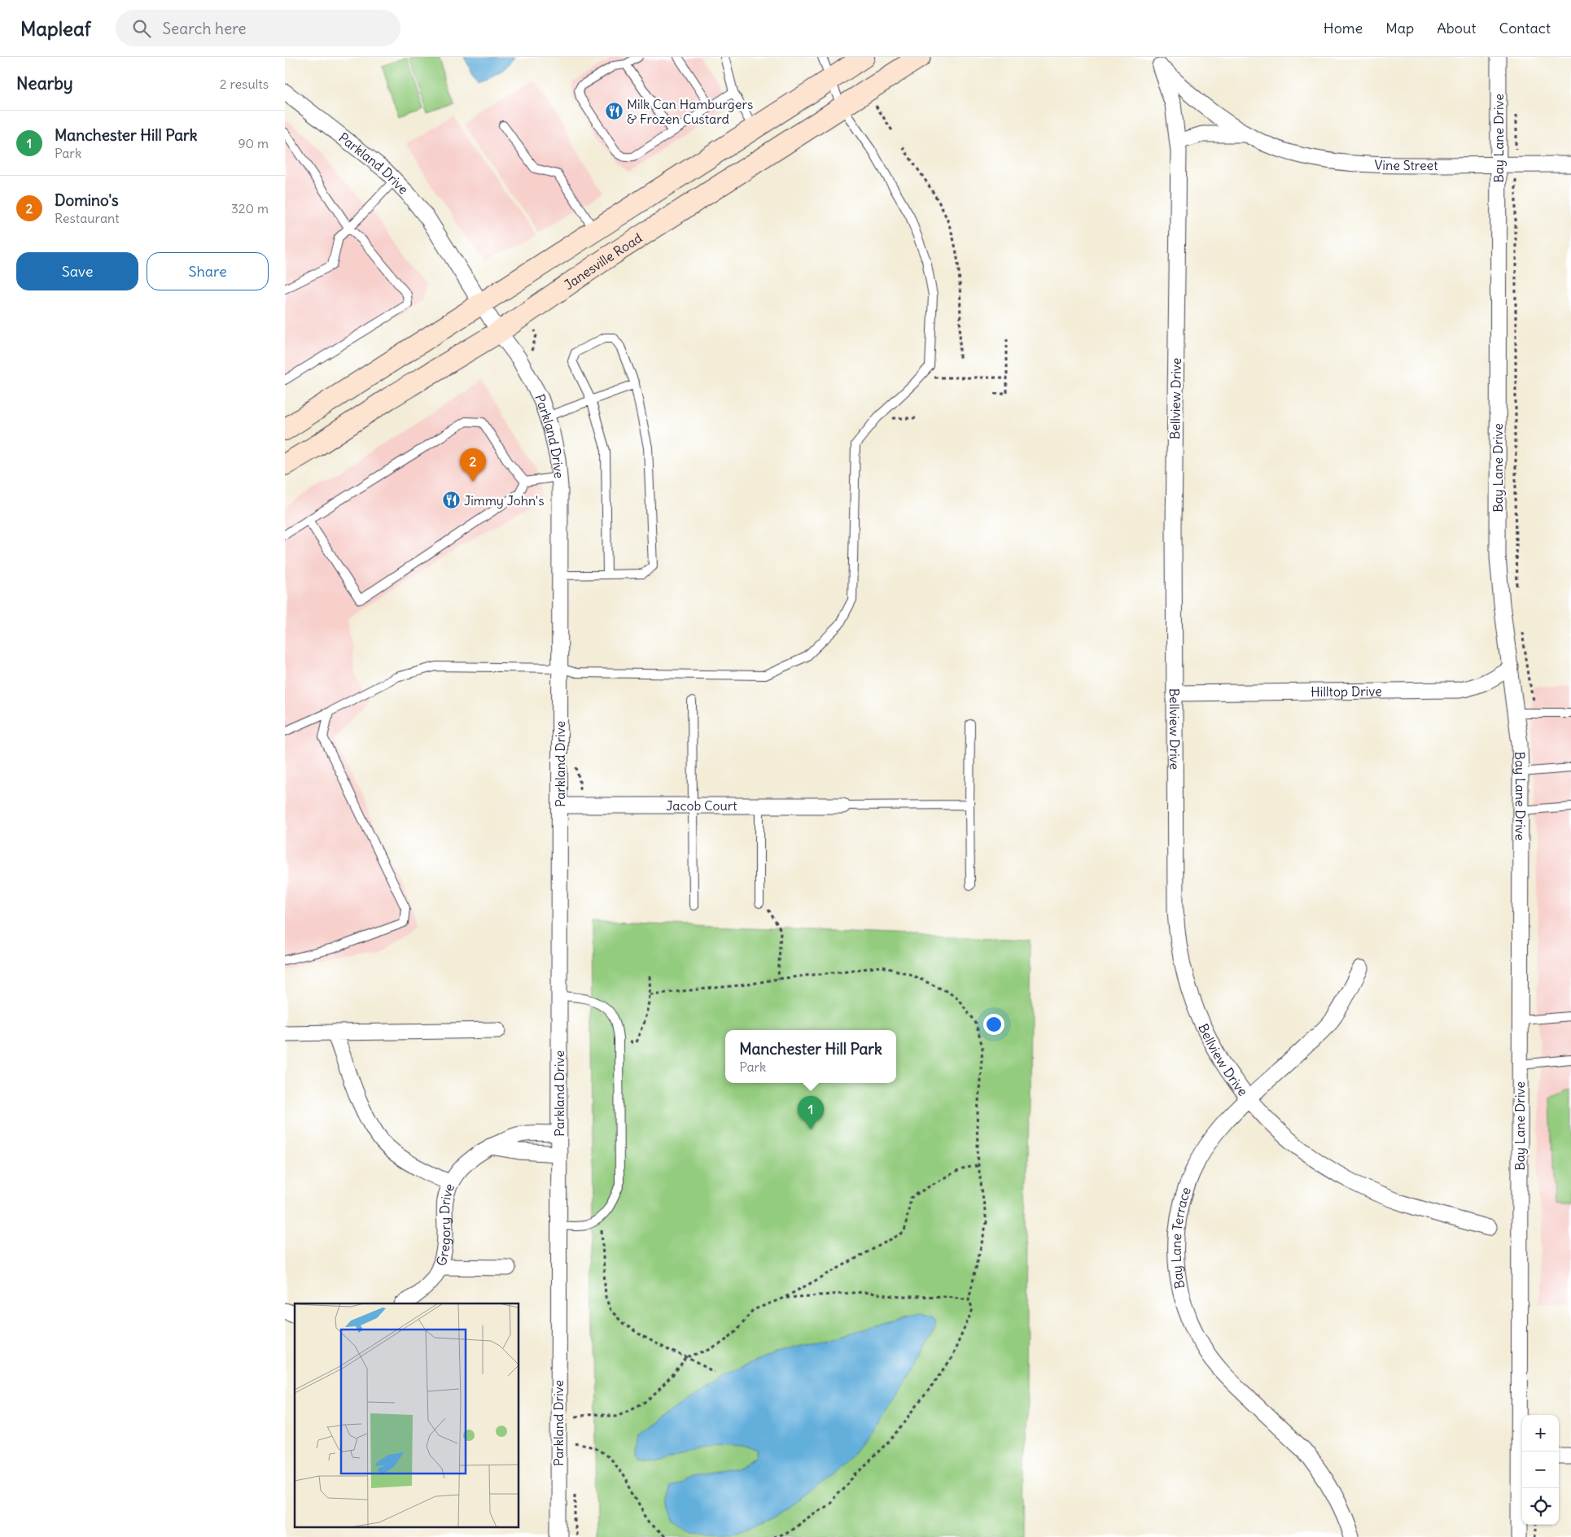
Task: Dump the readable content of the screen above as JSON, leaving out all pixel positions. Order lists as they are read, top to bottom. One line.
{"streets":{"main road":["Janesville Road"],"street":["Bay Lane Drive","Parkland Drive","Vine Street","Bellview Drive","Hilltop Drive","Jacob Court","Gregory Drive","Bay Lane Terrace"]},"crossings":[["Bay Lane Drive","Vine Street"],["Bay Lane Drive","Hilltop Drive"],["Parkland Drive","Janesville Road"],["Parkland Drive","Jacob Court"],["Parkland Drive","Gregory Drive"],["Vine Street","Bellview Drive"],["Bellview Drive","Hilltop Drive"],["Bellview Drive","Bay Lane Terrace"]],"places":{"restaurant":["Milk Can Hamburgers & Frozen Custard","Jimmy John's"]},"page":{"header":"Mapleaf","search":"Search here","nav":["Home","Map","About","Contact"],"heading":["Nearby","2 results"],"list":[{"mark":"1","name":"Manchester Hill Park","note":"Park","value":"90 m"},{"mark":"2","name":"Domino's","note":"Restaurant","value":"320 m"}],"buttons":["Save","Share"],"pins":["2","1"],"popup":["Manchester Hill Park","Park"],"map_buttons":["+","−"]}}
